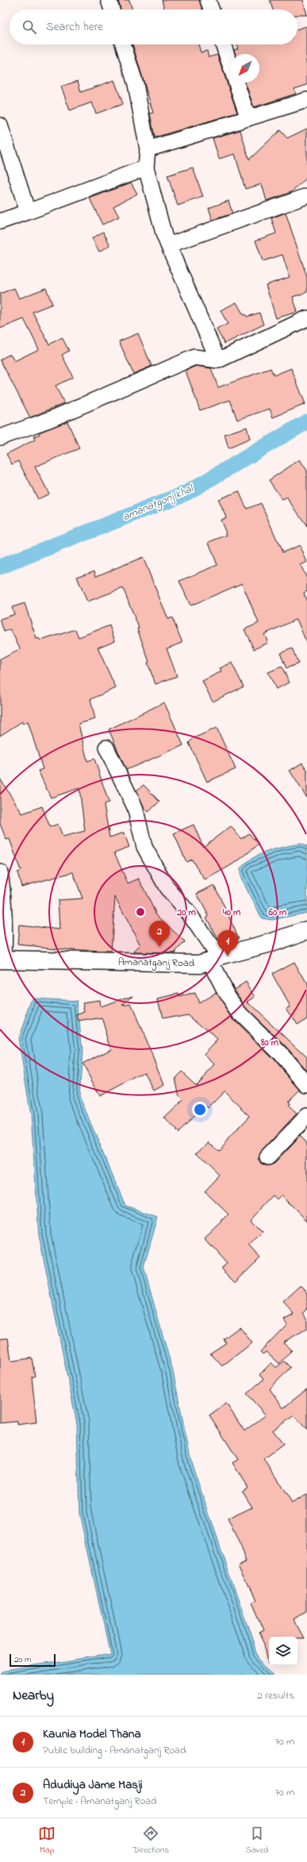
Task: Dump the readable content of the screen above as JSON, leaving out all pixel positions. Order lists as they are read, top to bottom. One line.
{"streets":{"main road":["Amanatganj Road"]},"water":["amanatgonj khal"],"scale_bar":"20 m","north":"bottom left","page":{"search":"Search here","pins":["2","1"],"scale":"20 m","heading":["Nearby","2 results"],"list":[{"mark":"1","name":"Kaunia Model Thana","note":"Public building · Amanatganj Road","value":"70 m"},{"mark":"2","name":"Adudiya Jame Masji","note":"Temple · Amanatganj Road","value":"70 m"}],"nav":["Map","Directions","Saved"]},"rings":["20 m","40 m","60 m","80 m"]}
